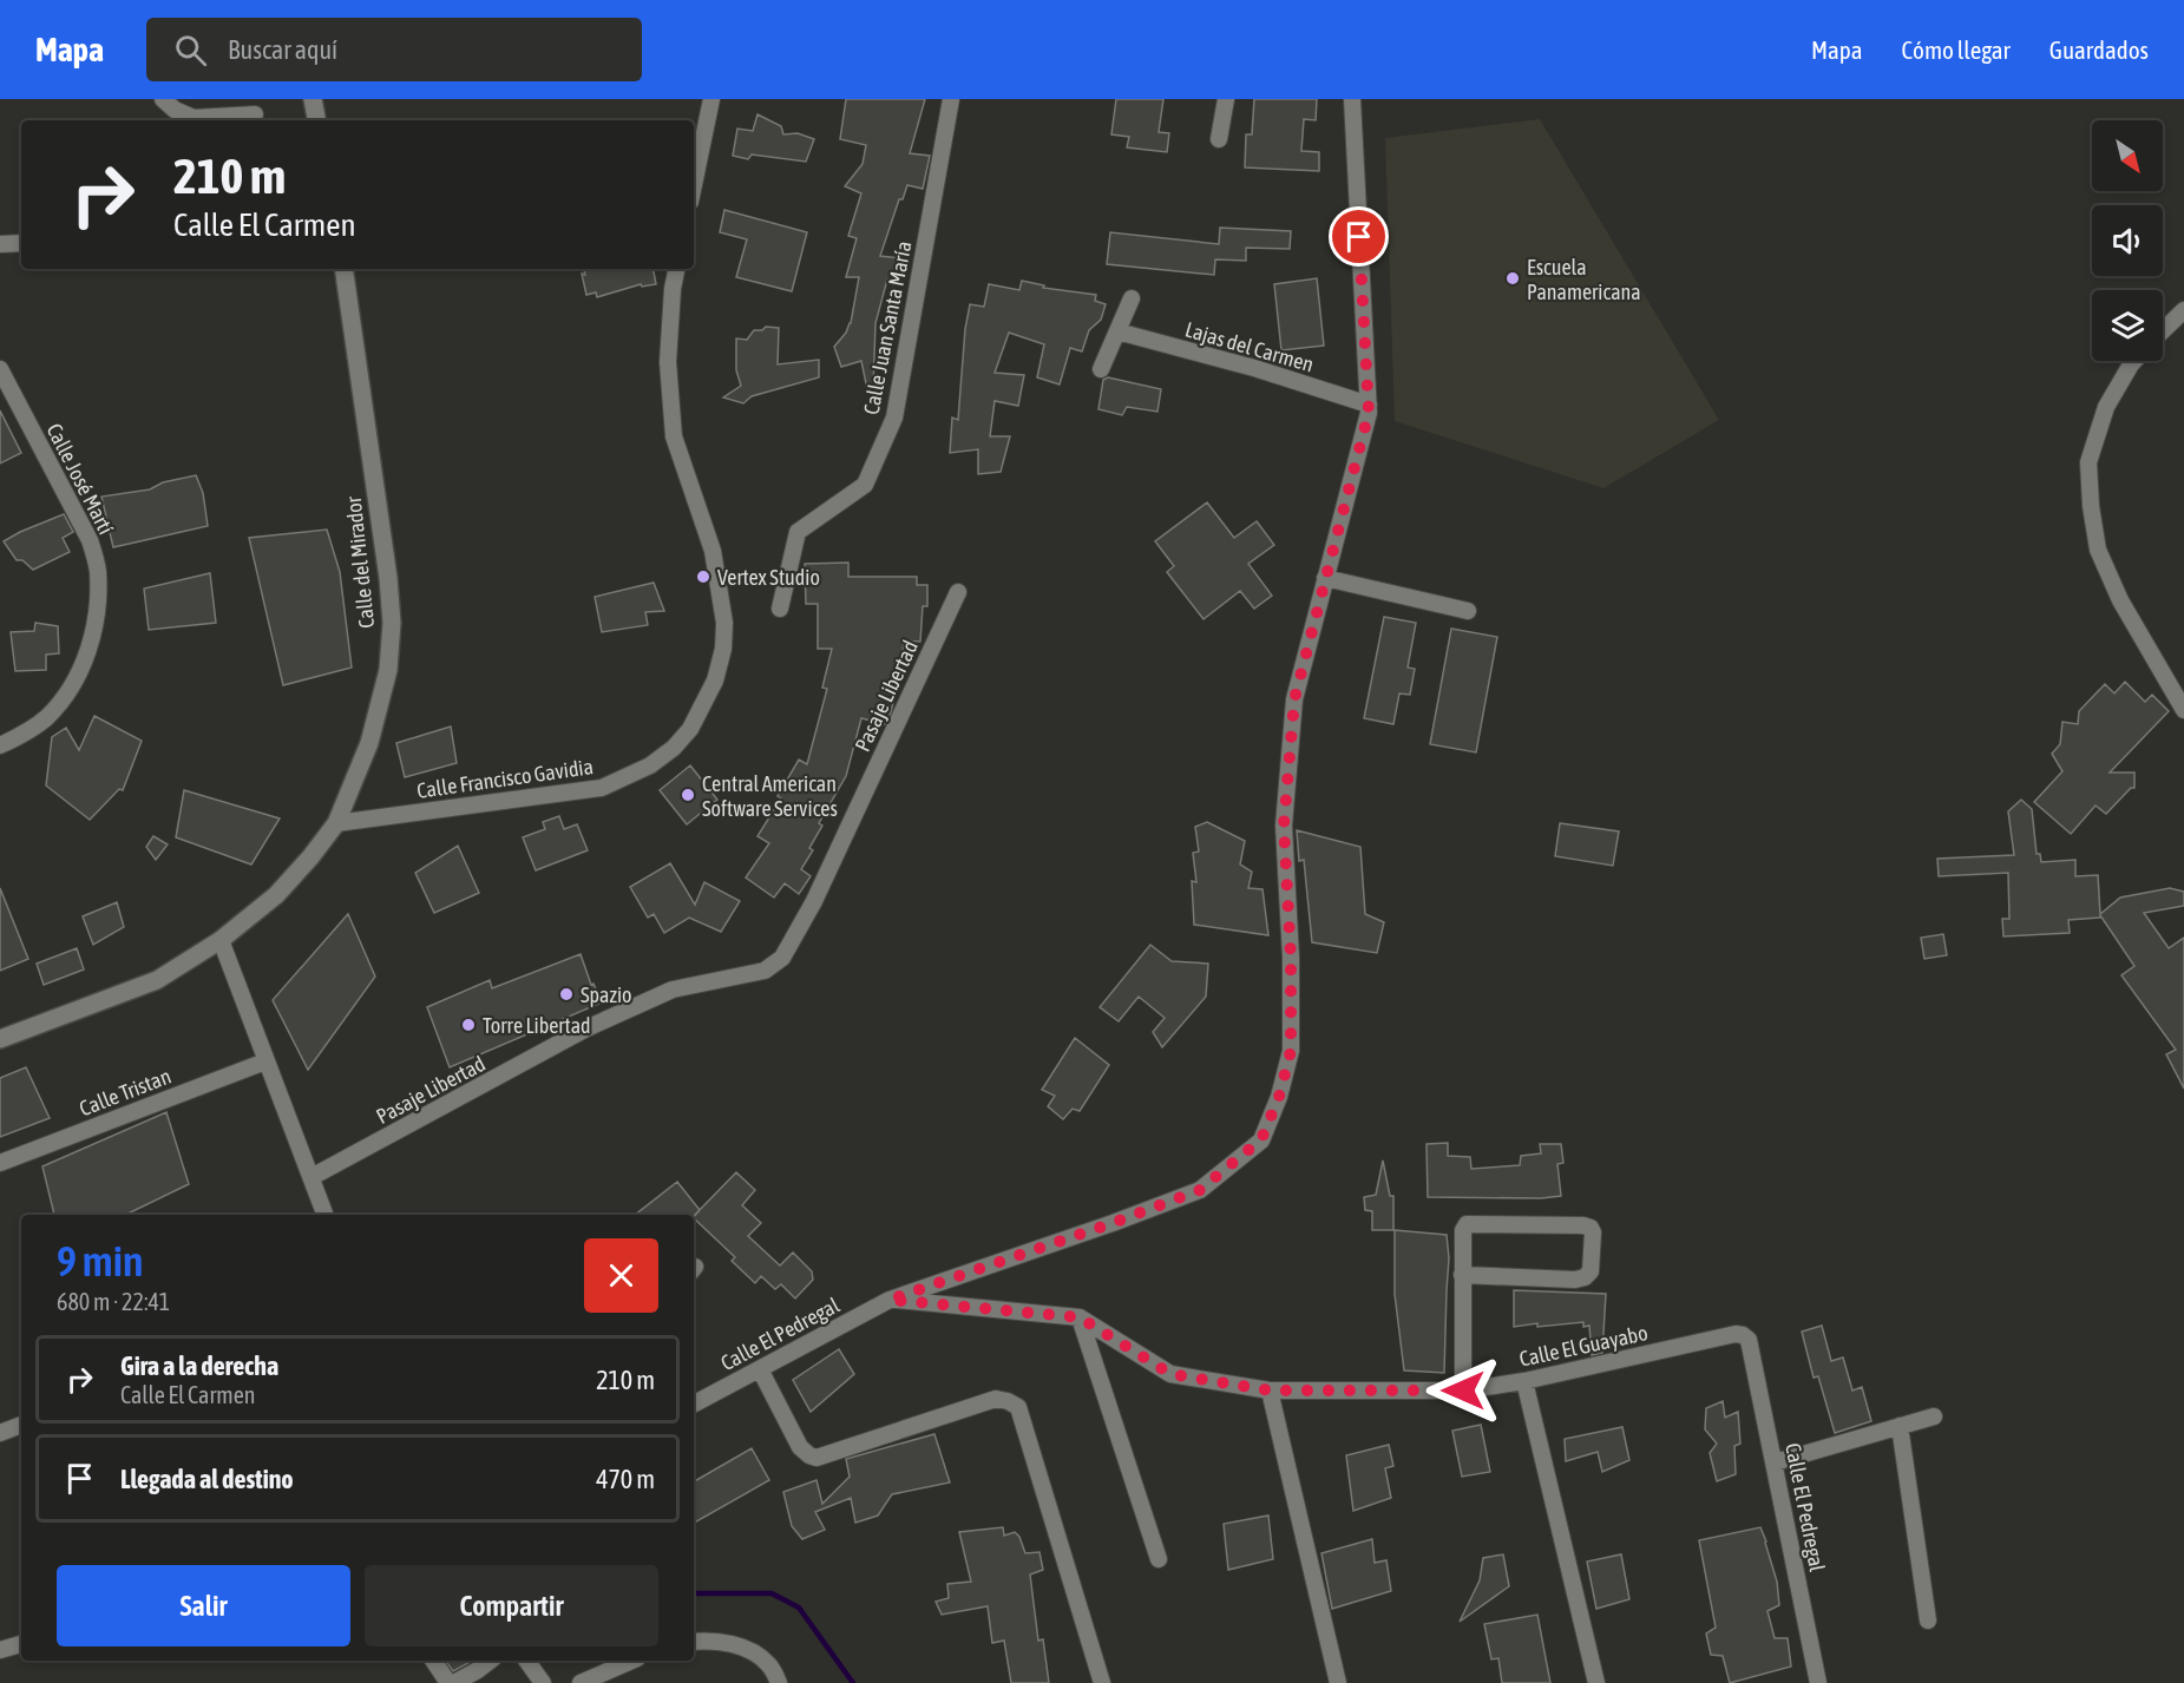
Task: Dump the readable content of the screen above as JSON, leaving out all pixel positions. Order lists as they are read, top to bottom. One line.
{"streets":{"street":["Calle Juan Santa María","Lajas del Carmen","Calle José Martí","Calle del Mirador","Pasaje Libertad","Calle Francisco Gavidia","Calle Tristan","Calle El Pedregal","Calle El Guayabo"]},"crossings":[["Lajas del Carmen","Calle El Pedregal"],["Calle del Mirador","Calle Francisco Gavidia"],["Calle El Pedregal","Calle El Guayabo"]],"places":["Escuela Panamericana","Vertex Studio","Central American Software Services","Spazio","Torre Libertad"],"north":"bottom right","page":{"header":"Mapa","search":"Buscar aquí","nav":["Mapa","Cómo llegar","Guardados"],"turn":["210 m","Calle El Carmen"],"heading":["9 min","680 m · 22:41"],"list":[{"name":"Gira a la derecha","note":"Calle El Carmen","value":"210 m"},{"name":"Llegada al destino","value":"470 m"}],"buttons":["Salir","Compartir"]}}
